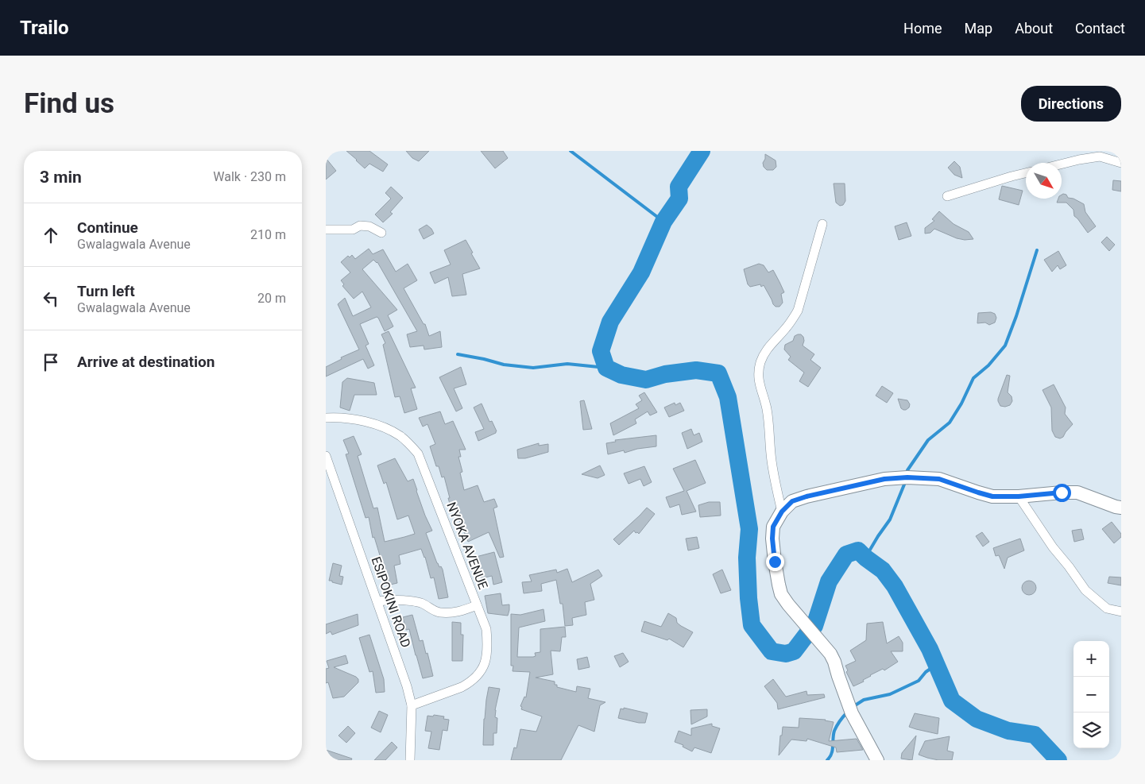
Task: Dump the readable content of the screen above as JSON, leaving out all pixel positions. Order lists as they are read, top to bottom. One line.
{"streets":{"street":["NYOKA AVENUE","ESIPOKINI ROAD"]},"crossings":[["NYOKA AVENUE","ESIPOKINI ROAD"]],"north":"bottom right","page":{"header":"Trailo","nav":["Home","Map","About","Contact"],"buttons":"Directions","title":"Find us","heading":["3 min","Walk · 230 m"],"list":[["Continue","Gwalagwala Avenue","210 m"],["Turn left","Gwalagwala Avenue","20 m"],"Arrive at destination"],"map_buttons":["+","−"]}}
